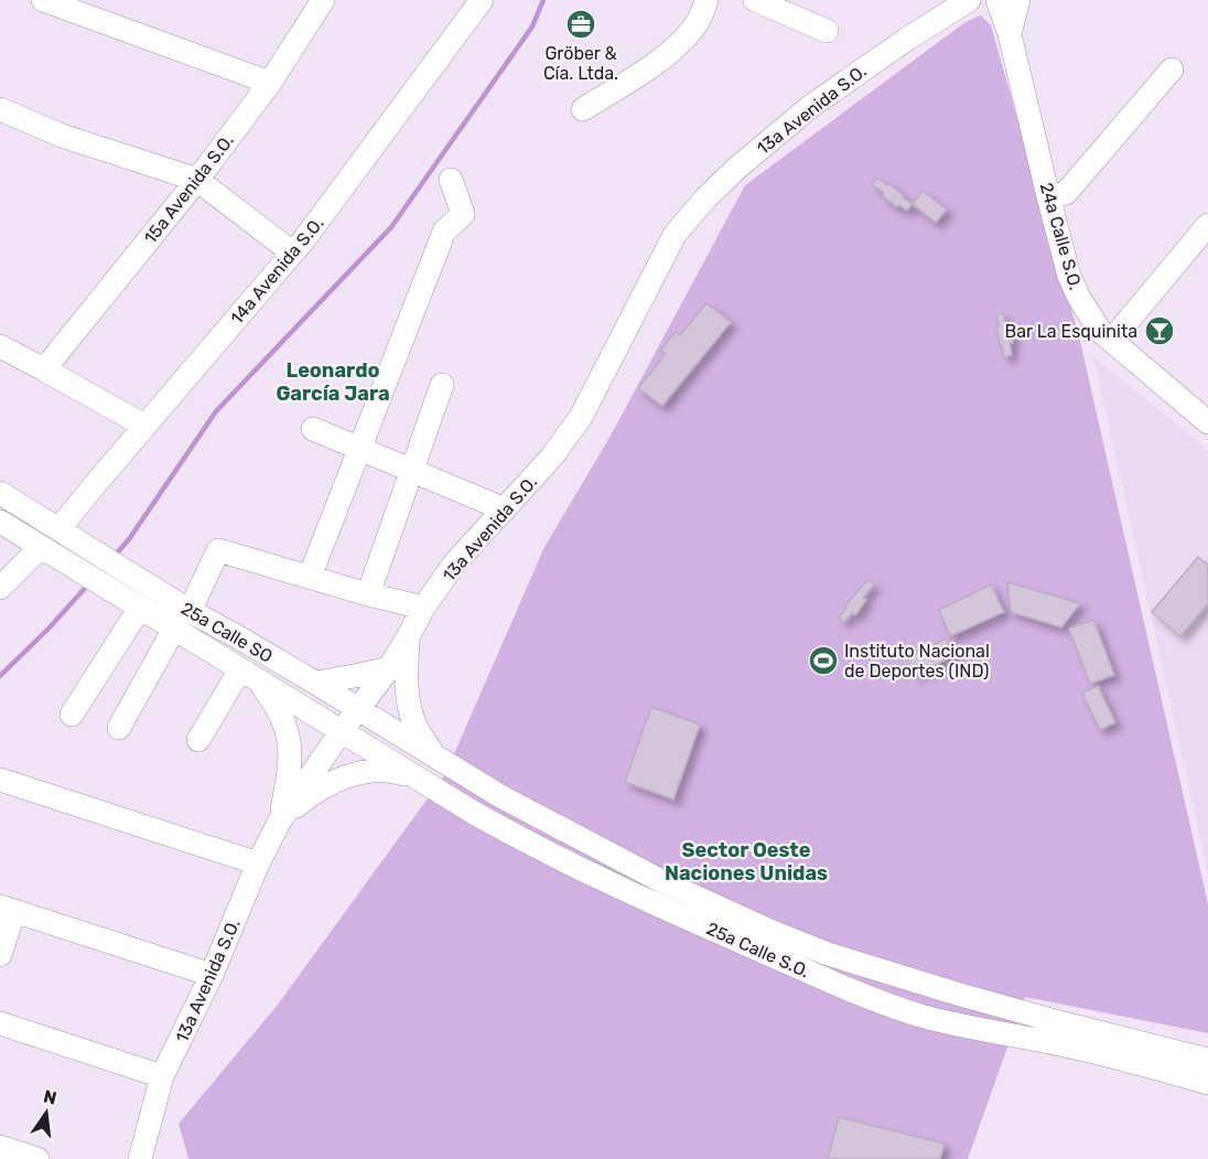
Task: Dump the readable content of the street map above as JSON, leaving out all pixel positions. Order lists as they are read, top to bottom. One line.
{"streets":{"street":["13a Avenida S.O.","15a Avenida S.O.","24a Calle S.O.","14a Avenida S.O.","25a Calle SO","25a Calle S.O."]},"crossings":[["13a Avenida S.O.","25a Calle SO"],["13a Avenida S.O.","25a Calle S.O."],["14a Avenida S.O.","25a Calle SO"],["25a Calle SO","25a Calle S.O."]],"districts":["Leonardo García Jara","Sector Oeste Naciones Unidas"],"places":{"office":["Gröber & Cía. Ltda."],"bar":["Bar La Esquinita"],"sports":["Instituto Nacional de Deportes (IND)"]},"north":"top"}
